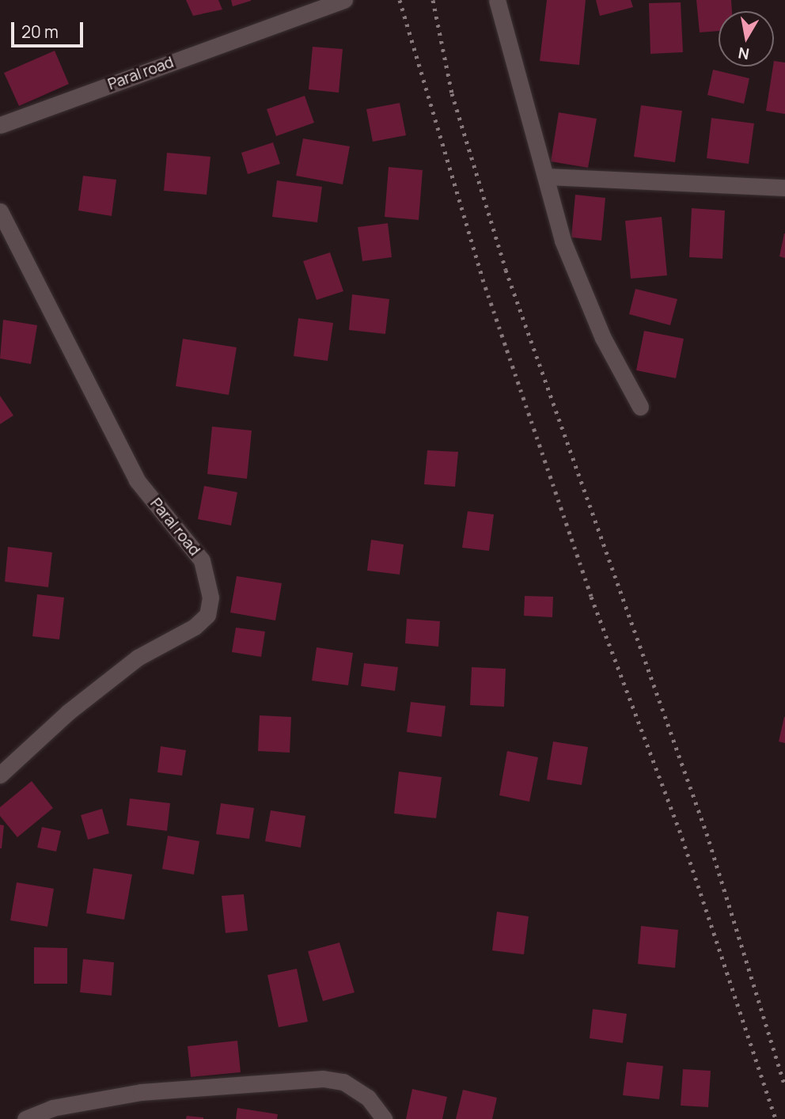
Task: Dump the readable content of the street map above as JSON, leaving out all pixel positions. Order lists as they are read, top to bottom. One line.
{"streets":{"street":["Paral road"]},"scale_bar":"20 m","north":"bottom"}
